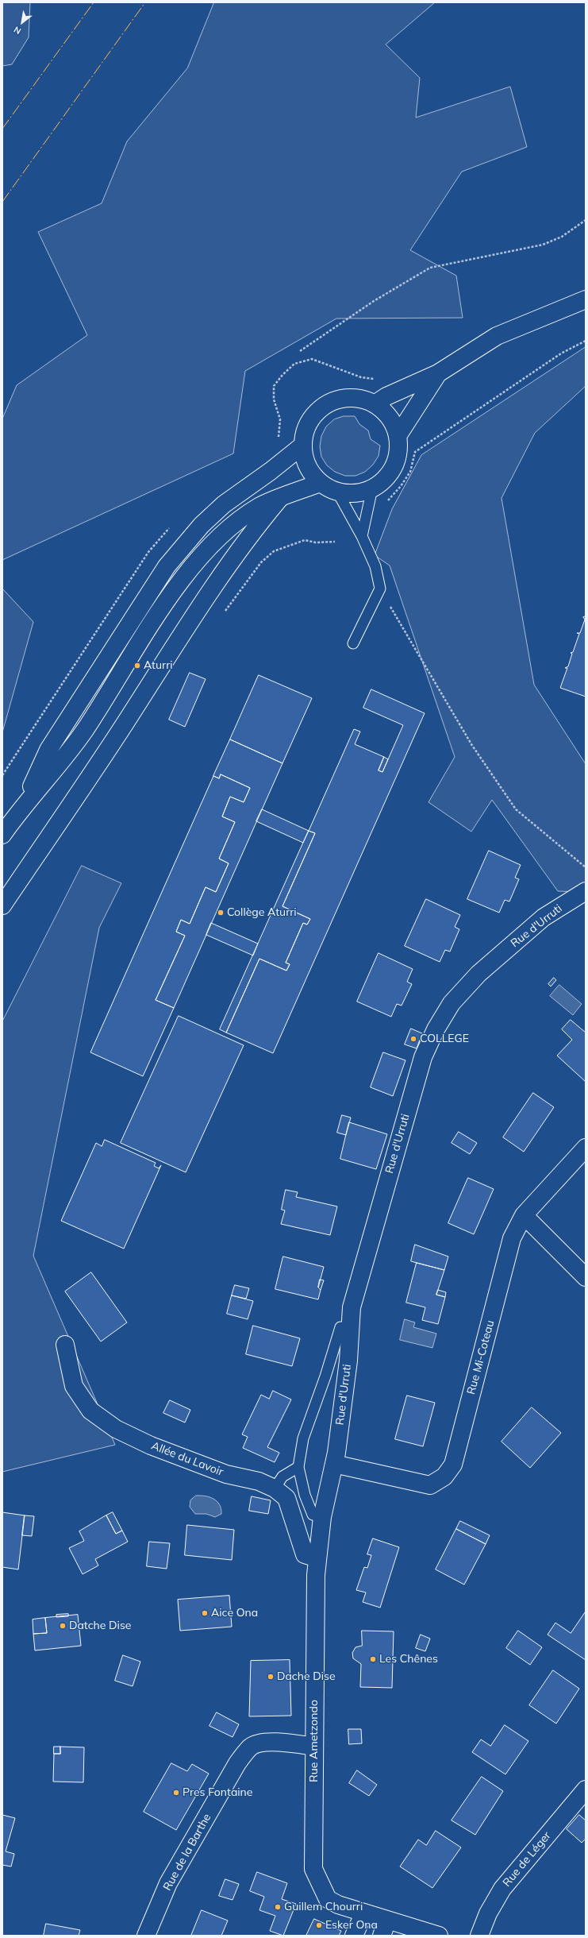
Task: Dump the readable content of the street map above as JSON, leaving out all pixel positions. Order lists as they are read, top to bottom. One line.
{"streets":{"street":["Rue d'Urruti","Rue Mi-Coteau","Allée du Lavoir","Rue Ametzondo","Rue de la Barthe","Rue de Léger"]},"crossings":[["Rue d'Urruti","Rue Mi-Coteau"],["Rue d'Urruti","Rue Ametzondo"],["Rue Mi-Coteau","Rue Ametzondo"],["Allée du Lavoir","Rue Ametzondo"],["Rue Ametzondo","Rue de la Barthe"]],"places":["Aturri","Collège Aturri","COLLEGE","Aice Ona","Datche Dise","Les Chênes","Dache Dise","Pres Fontaine","Guillem Chourri","Esker Ona"],"north":"bottom left"}
